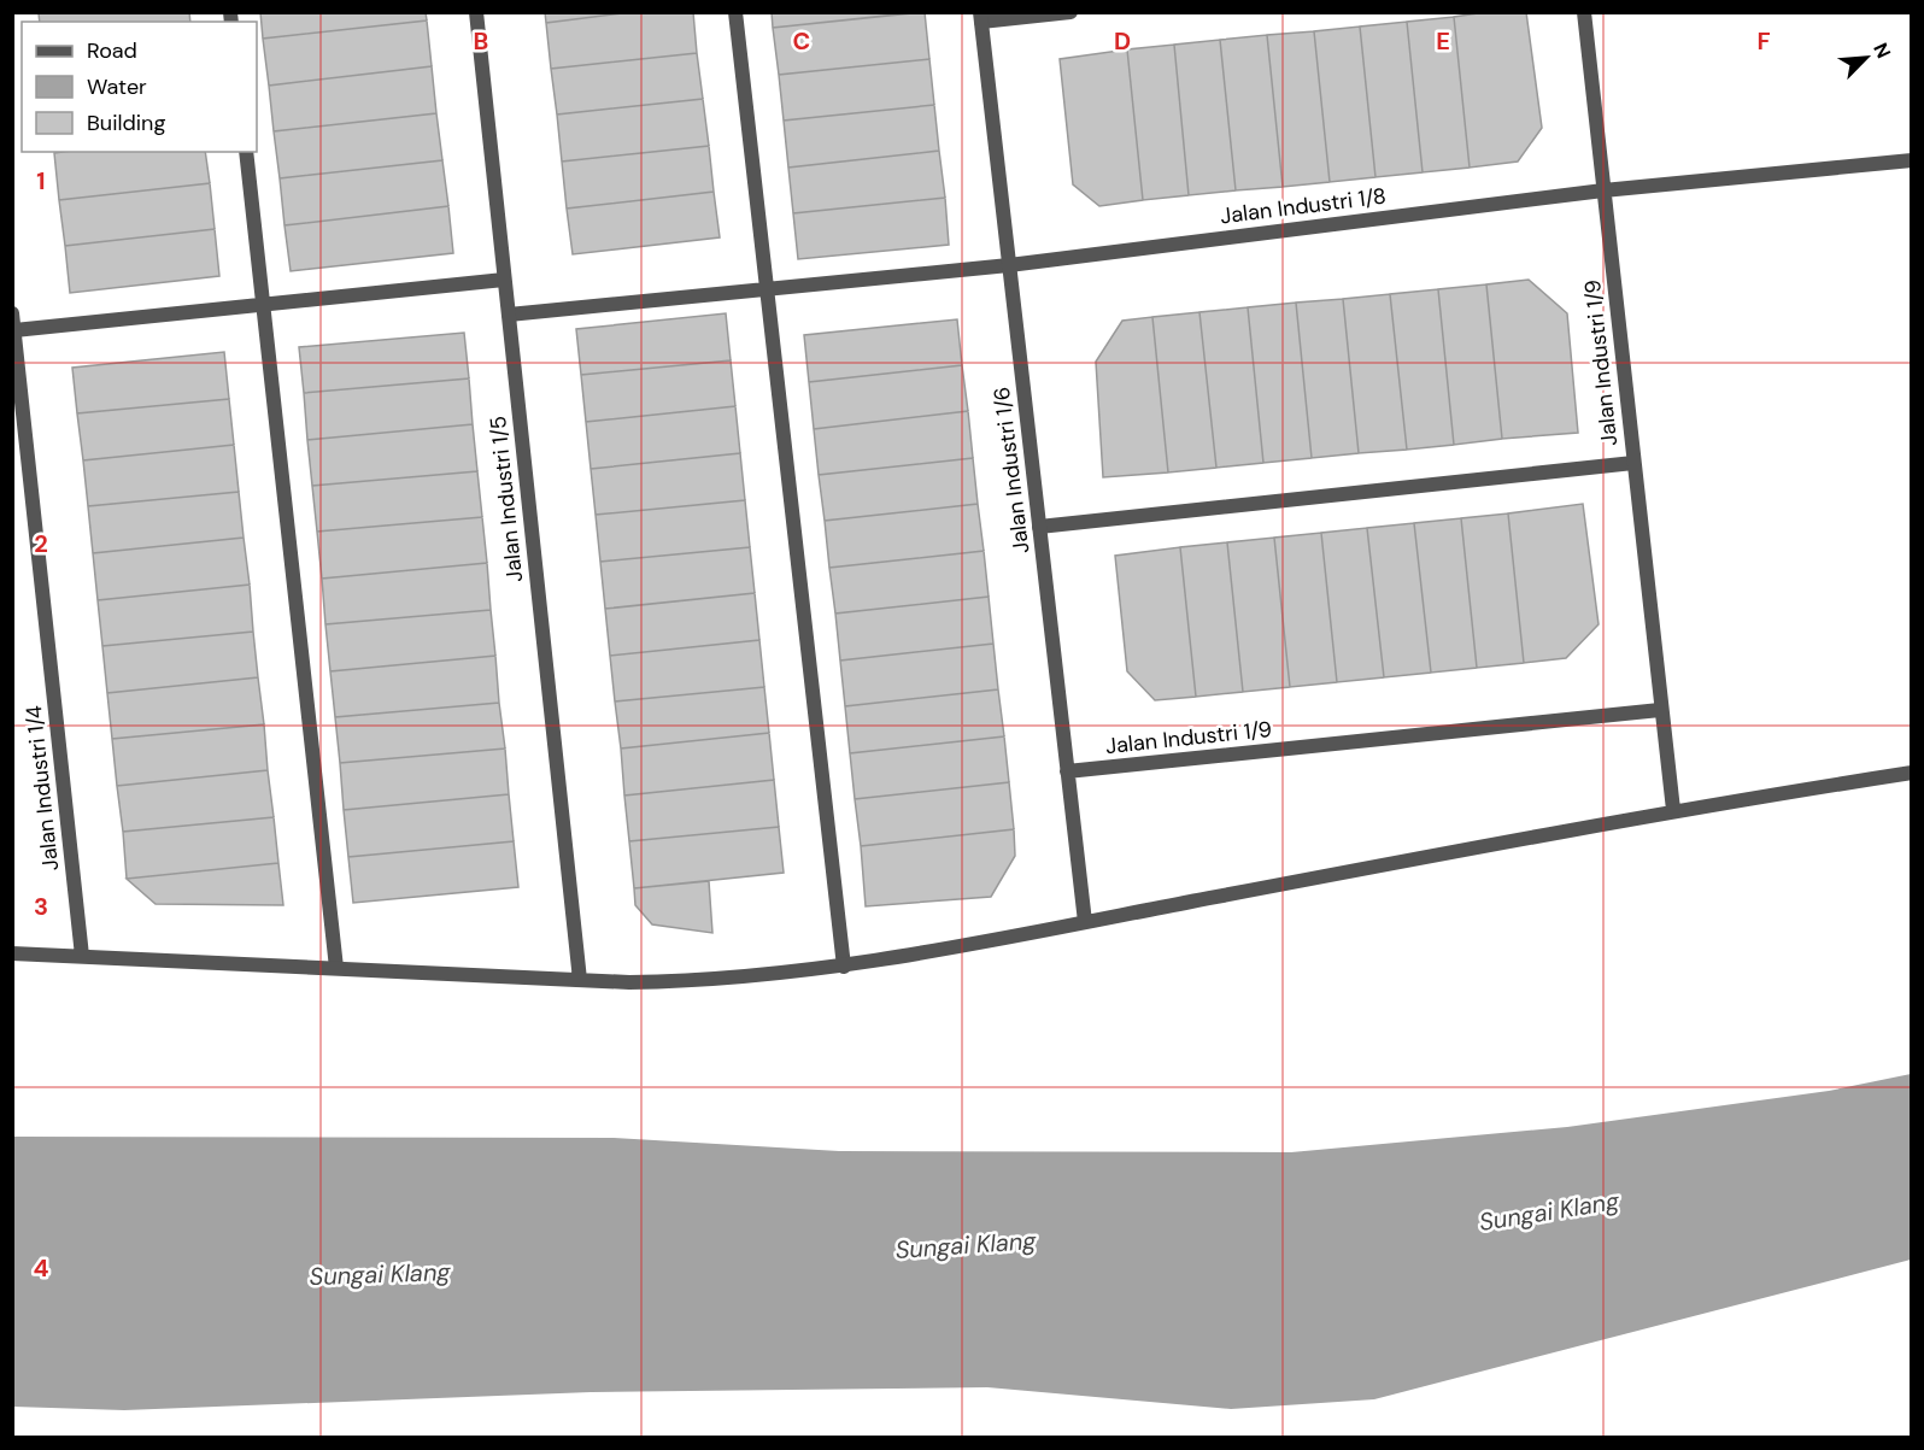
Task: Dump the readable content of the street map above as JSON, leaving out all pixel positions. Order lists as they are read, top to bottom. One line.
{"streets":{"street":["Jalan Industri 1/8","Jalan Industri 1/9","Jalan Industri 1/6","Jalan Industri 1/5","Jalan Industri 1/4"]},"crossings":[["Jalan Industri 1/8","Jalan Industri 1/9"],["Jalan Industri 1/8","Jalan Industri 1/6"],["Jalan Industri 1/8","Jalan Industri 1/5"],["Jalan Industri 1/9","Jalan Industri 1/6"]],"water":["Sungai Klang"],"legend":["Road","Water","Building"],"north":"top right","grid":{"columns":["B","C","D","E","F"],"rows":["1","2","3","4"]}}
